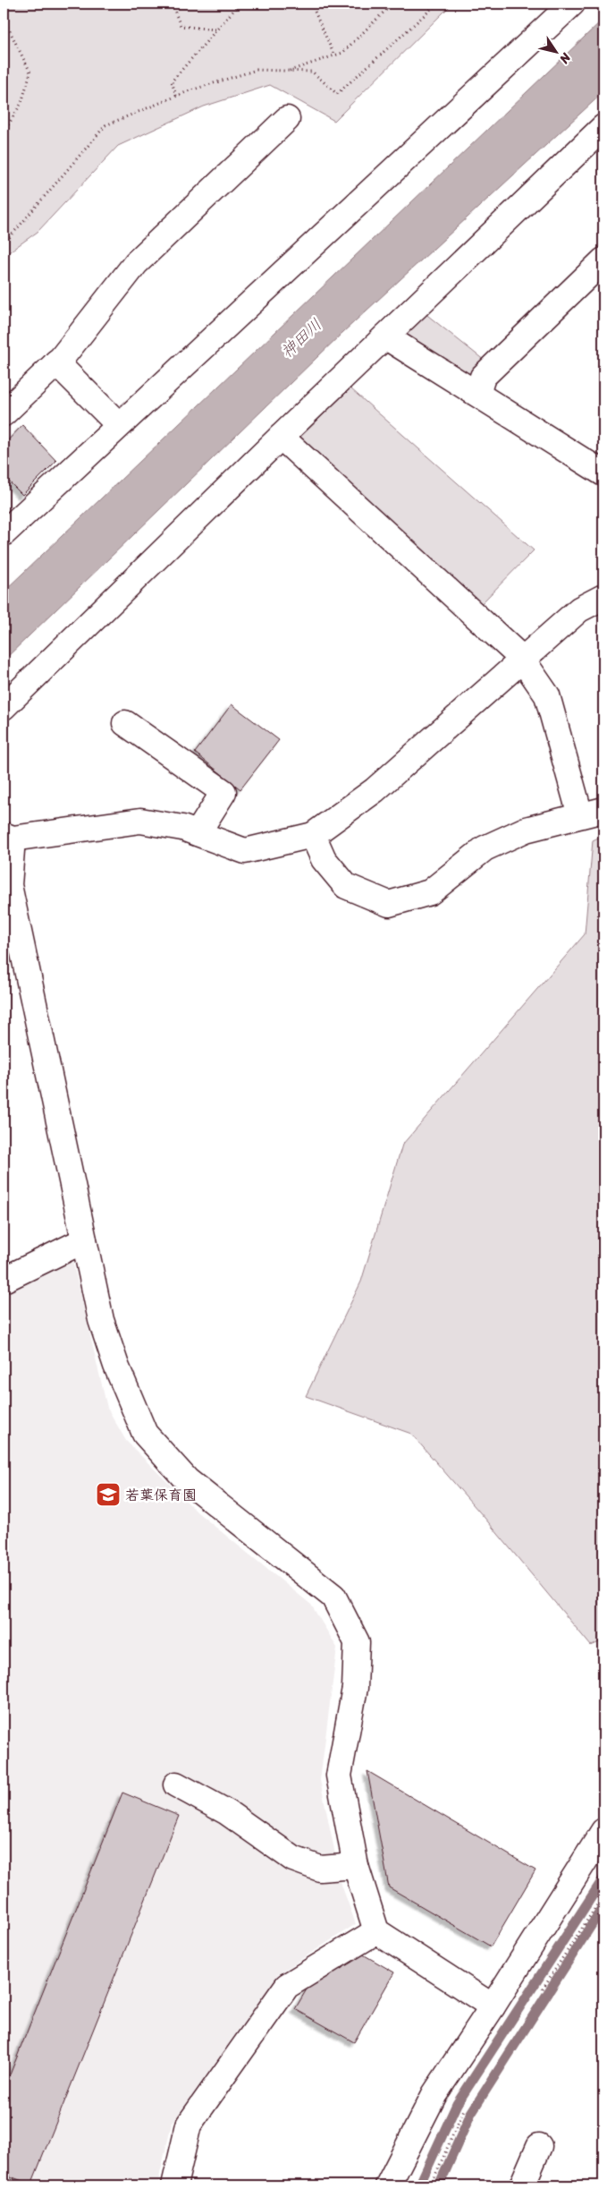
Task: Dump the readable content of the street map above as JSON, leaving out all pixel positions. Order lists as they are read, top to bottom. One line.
{"water":["神田川"],"places":{"school or university":["若葉保育園"]},"north":"bottom right"}
